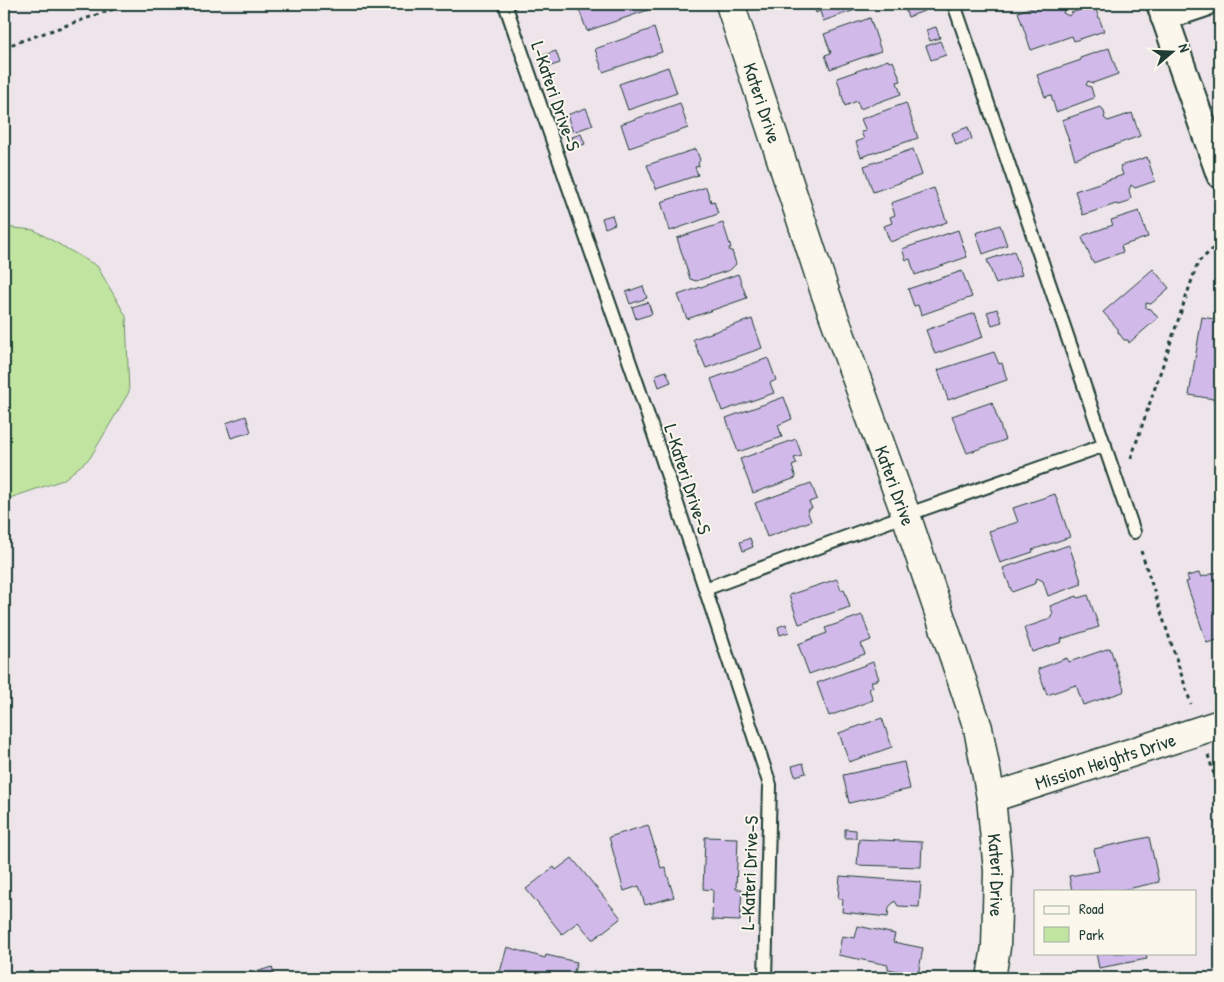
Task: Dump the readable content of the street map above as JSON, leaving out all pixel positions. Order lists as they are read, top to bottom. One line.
{"streets":{"street":["Kateri Drive","Mission Heights Drive"],"lane":["L-Kateri Drive-S"]},"crossings":[["Kateri Drive","Mission Heights Drive"]],"legend":["Road","Park"],"north":"right"}
